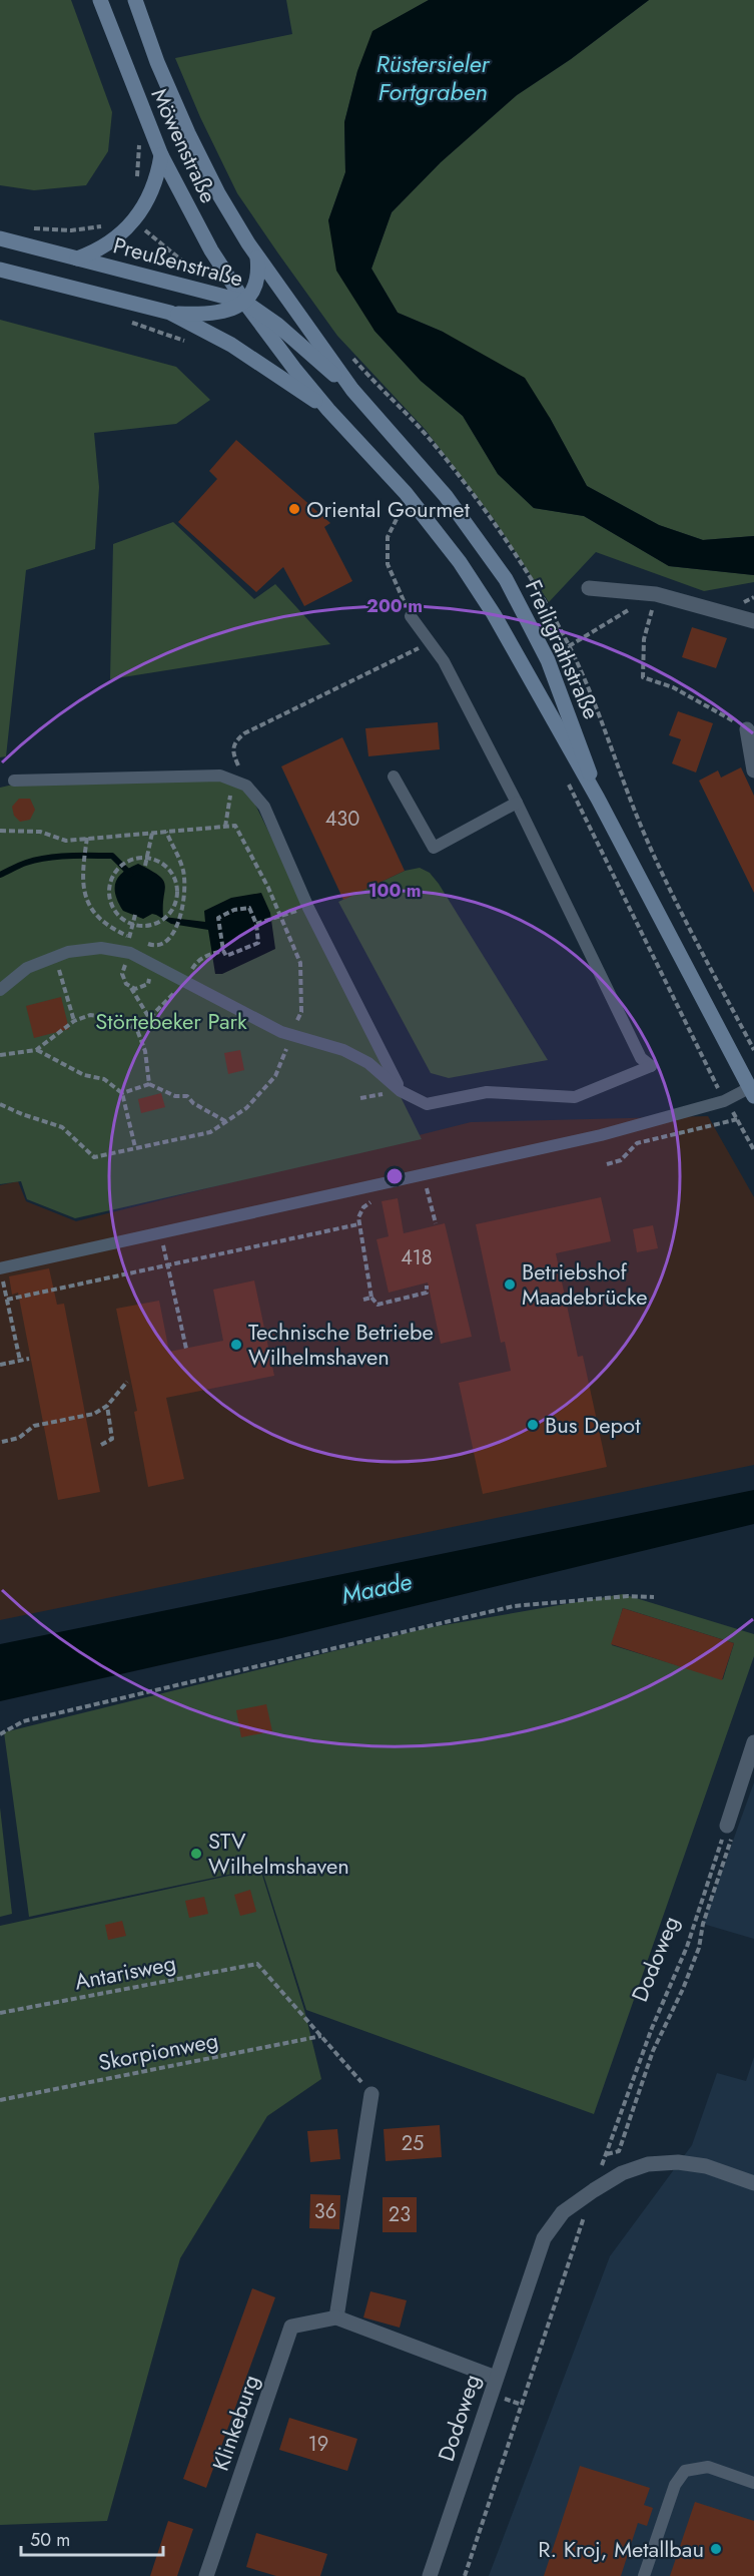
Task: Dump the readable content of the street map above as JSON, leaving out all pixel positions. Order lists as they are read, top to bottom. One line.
{"streets":{"main road":["Möwenstraße","Preußenstraße","Freiligrathstraße"],"street":["Dodoweg","Klinkeburg"],"path":["Antarisweg","Skorpionweg"]},"crossings":[["Möwenstraße","Preußenstraße"],["Möwenstraße","Freiligrathstraße"],["Preußenstraße","Freiligrathstraße"],["Antarisweg","Skorpionweg"]],"water":["Rüstersieler Fortgraben","Maade"],"parks":["Störtebeker Park"],"places":["Oriental Gourmet","Betriebshof Maadebrücke","Technische Betriebe Wilhelmshaven","Bus Depot","STV Wilhelmshaven","R. Kroj, Metallbau"],"house_numbers":["430","418","25","36","23","19"],"scale_bar":"50 m","rings":["200 m","100 m"]}
